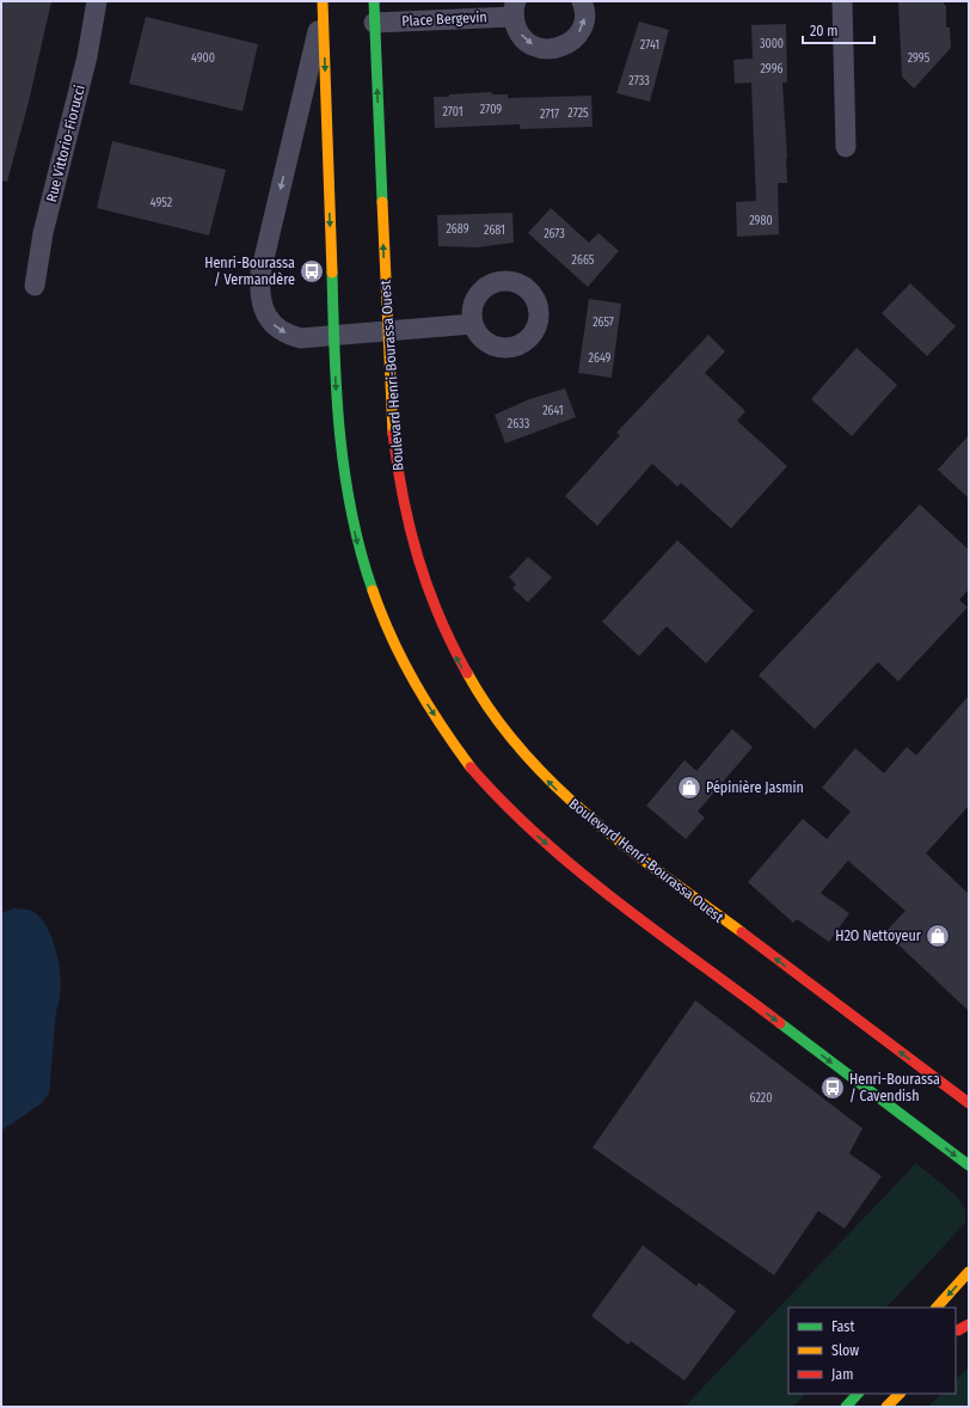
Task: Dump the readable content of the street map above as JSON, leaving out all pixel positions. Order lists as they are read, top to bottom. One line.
{"streets":{"main road":["Boulevard Henri-Bourassa Ouest"],"street":["Place Bergevin","Rue Vittorio-Fiorucci"]},"crossings":[["Place Bergevin","Boulevard Henri-Bourassa Ouest"]],"places":{"bus stop":["Henri-Bourassa / Vermandère","Henri-Bourassa / Cavendish"],"shop":["Pépinière Jasmin","H2O Nettoyeur"]},"house_numbers":["3000","2741","4900","2995","2996","2733","2709","2701","2725","2717","4952","2980","2689","2681","2673","2665","2657","2649","2641","2633","6220"],"legend":["Fast","Slow","Jam"],"scale_bar":"20 m"}
